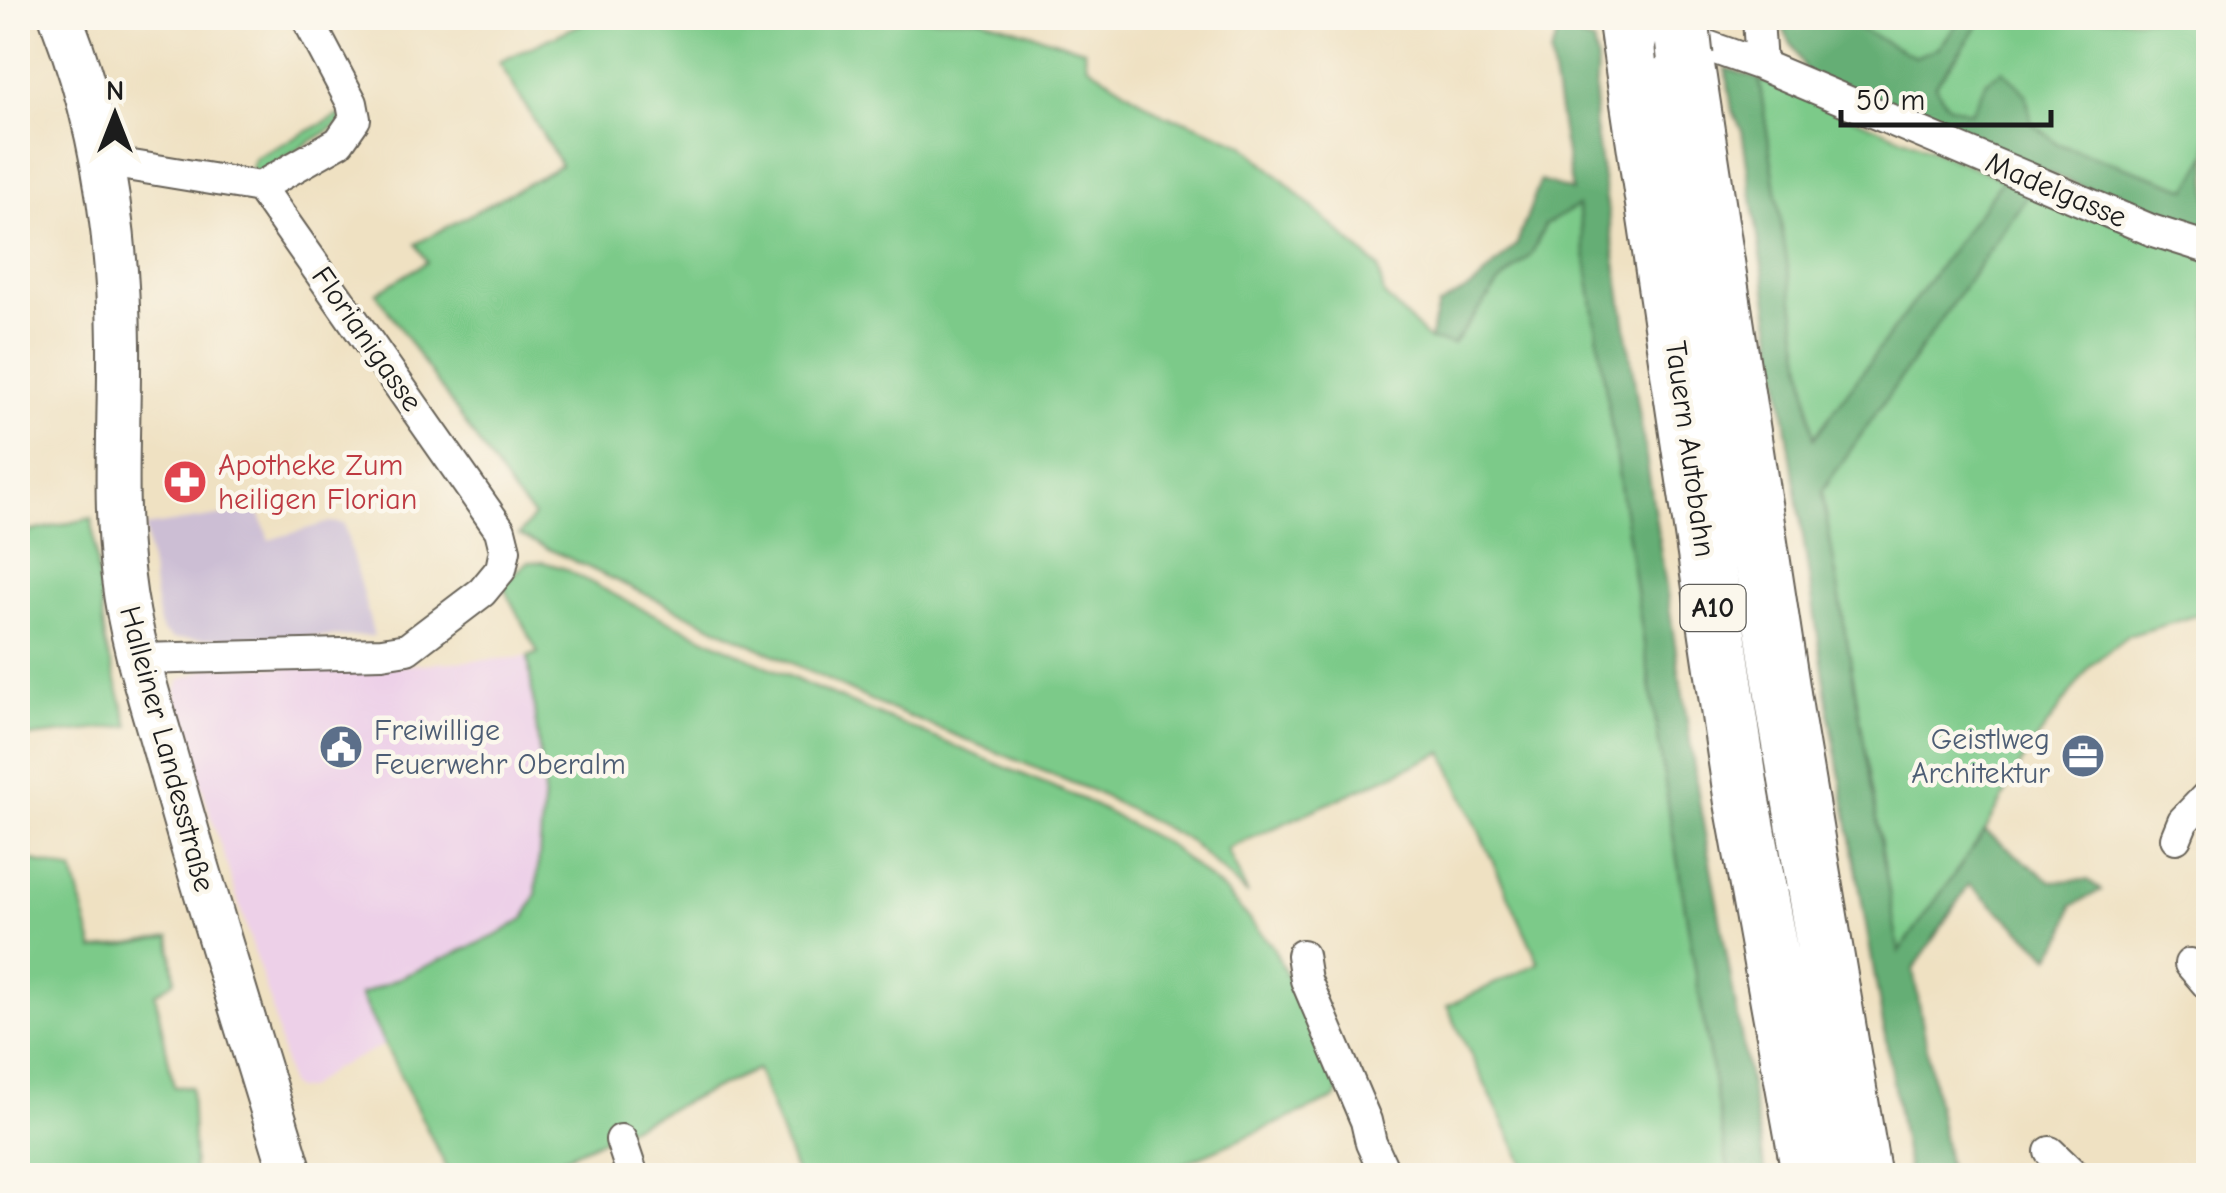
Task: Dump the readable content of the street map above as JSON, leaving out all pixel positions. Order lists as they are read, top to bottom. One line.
{"streets":{"highway":["Tauern Autobahn","A10"],"main road":["Halleiner Landesstraße"],"street":["Madelgasse","Florianigasse"]},"crossings":[["Madelgasse","Tauern Autobahn"],["Florianigasse","Halleiner Landesstraße"]],"places":{"pharmacy":["Apotheke Zum heiligen Florian"],"public building":["Freiwillige Feuerwehr Oberalm"],"office":["Geistlweg Architektur"]},"scale_bar":"50 m","north":"top"}
